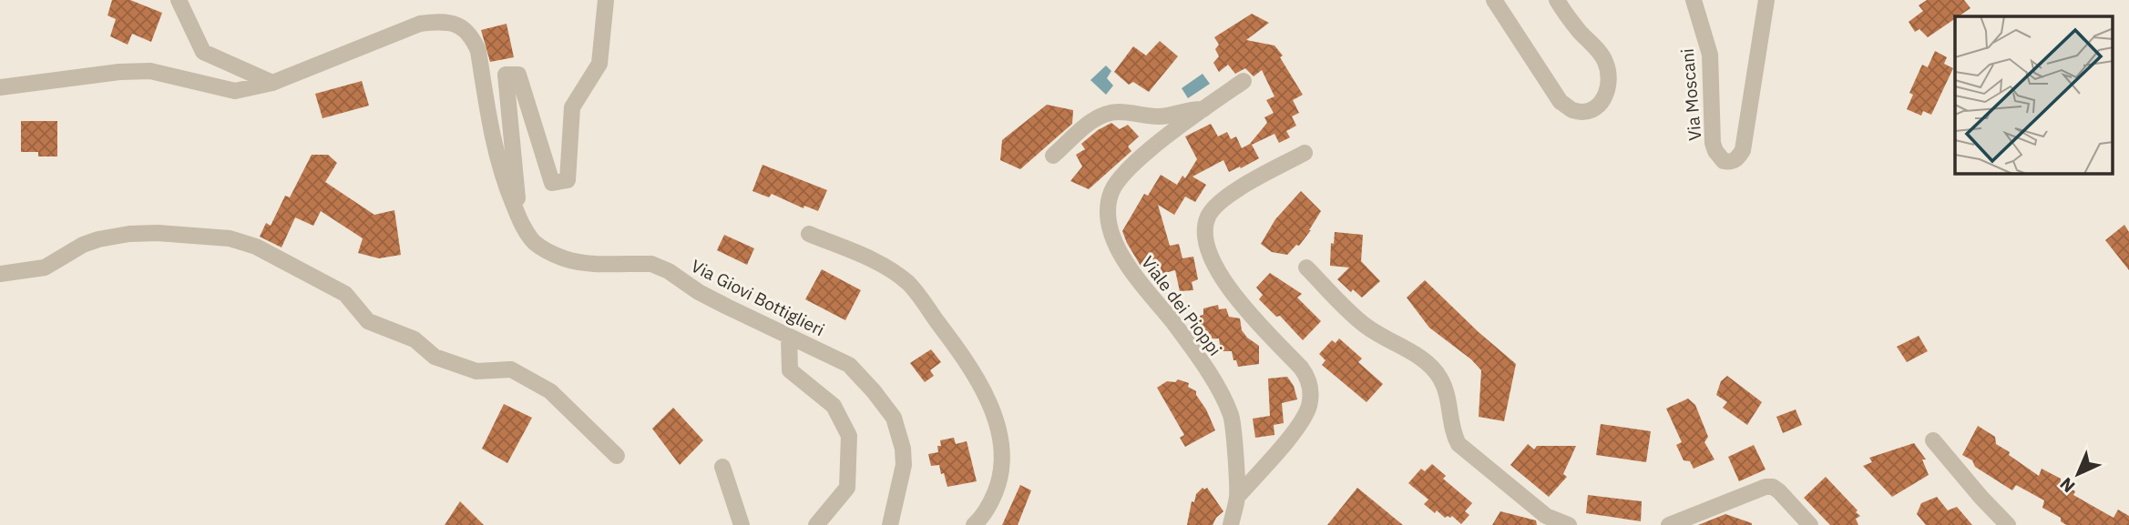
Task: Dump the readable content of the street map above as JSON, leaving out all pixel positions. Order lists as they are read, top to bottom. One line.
{"streets":{"street":["Via Moscani","Via Giovi Bottiglieri","Viale dei Pioppi"]},"north":"bottom left"}
